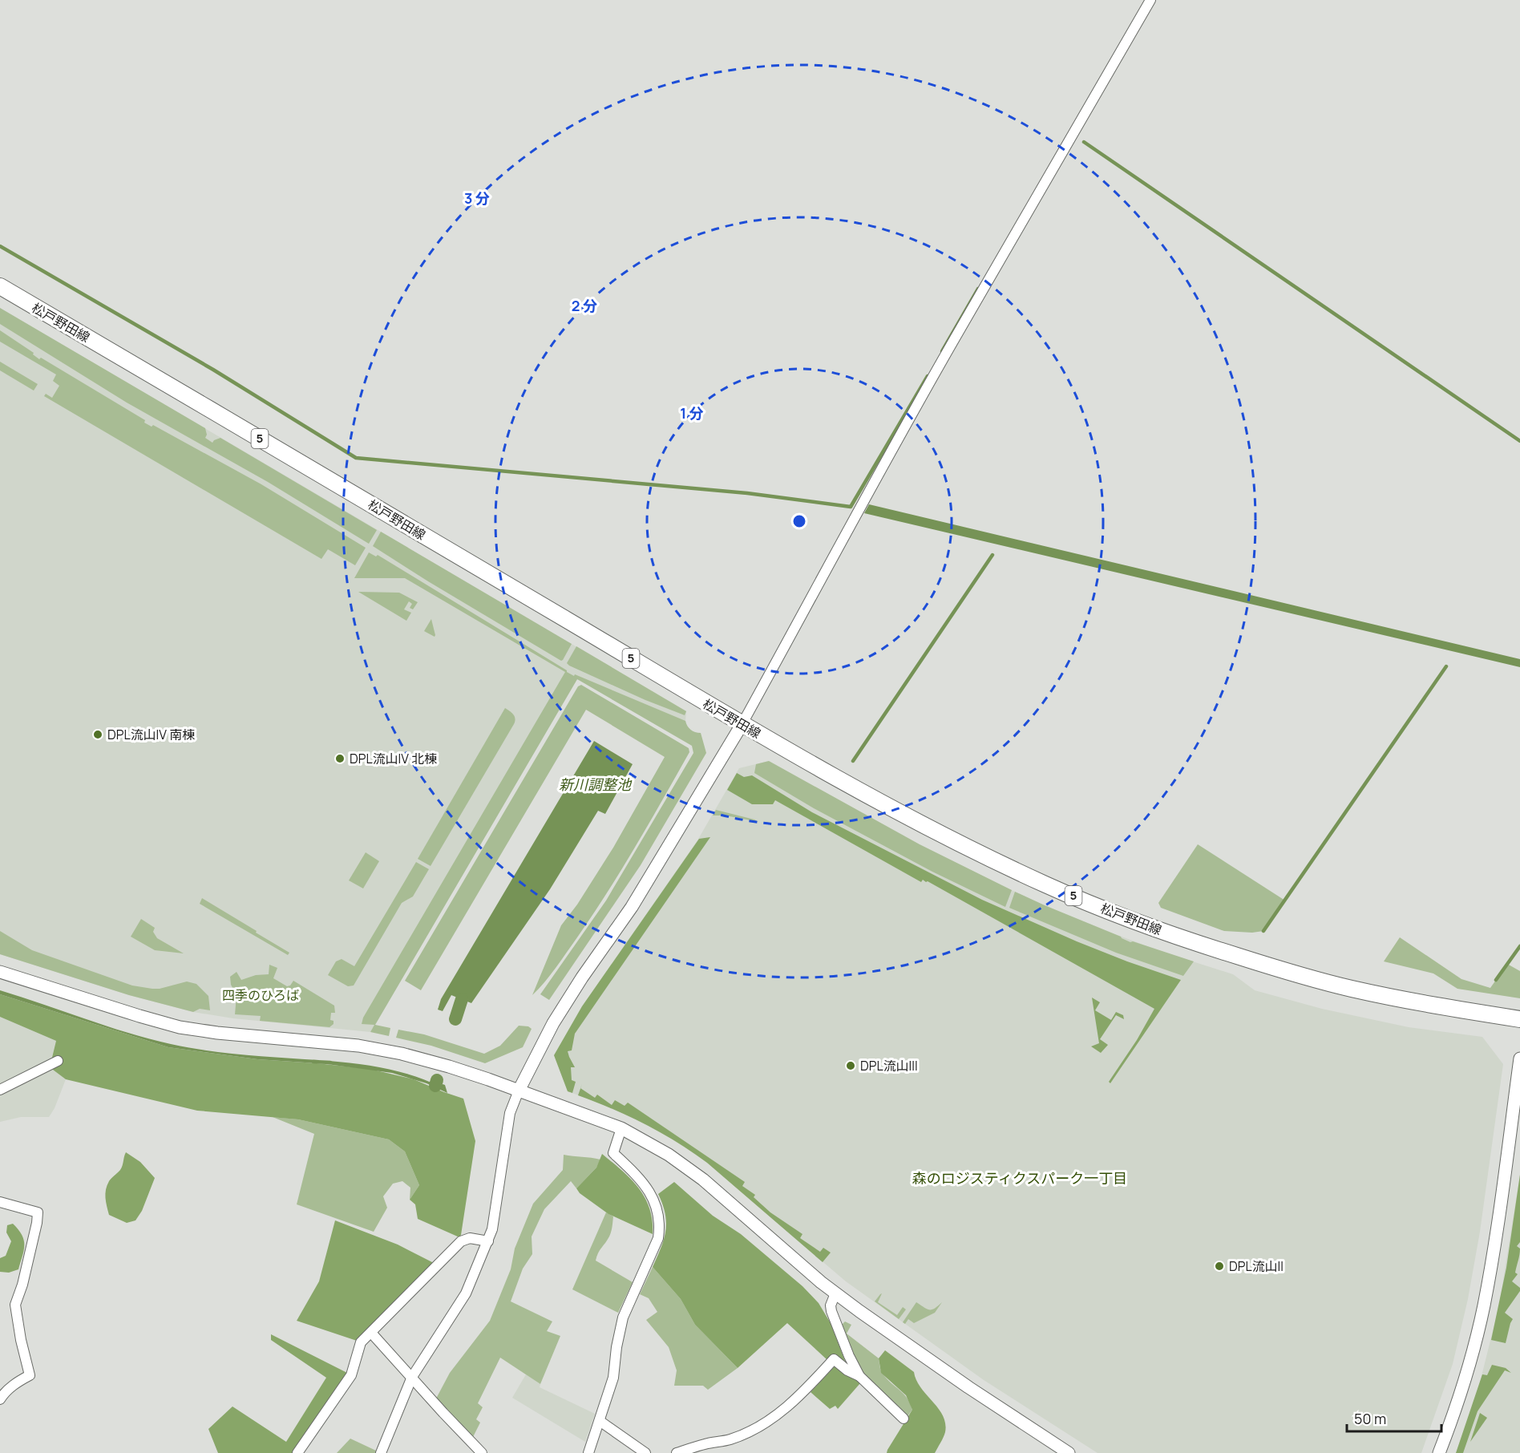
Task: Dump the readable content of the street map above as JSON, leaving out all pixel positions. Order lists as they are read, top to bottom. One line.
{"streets":{"main road":["松戸野田線","5"]},"districts":["森のロジスティクスパーク一丁目"],"water":["新川調整池"],"parks":["四季のひろば"],"places":["DPL流山IV 南棟","DPL流山IV 北棟","DPL流山III","DPL流山II"],"scale_bar":"50 m","rings":["3 分","2 分","1 分"]}
